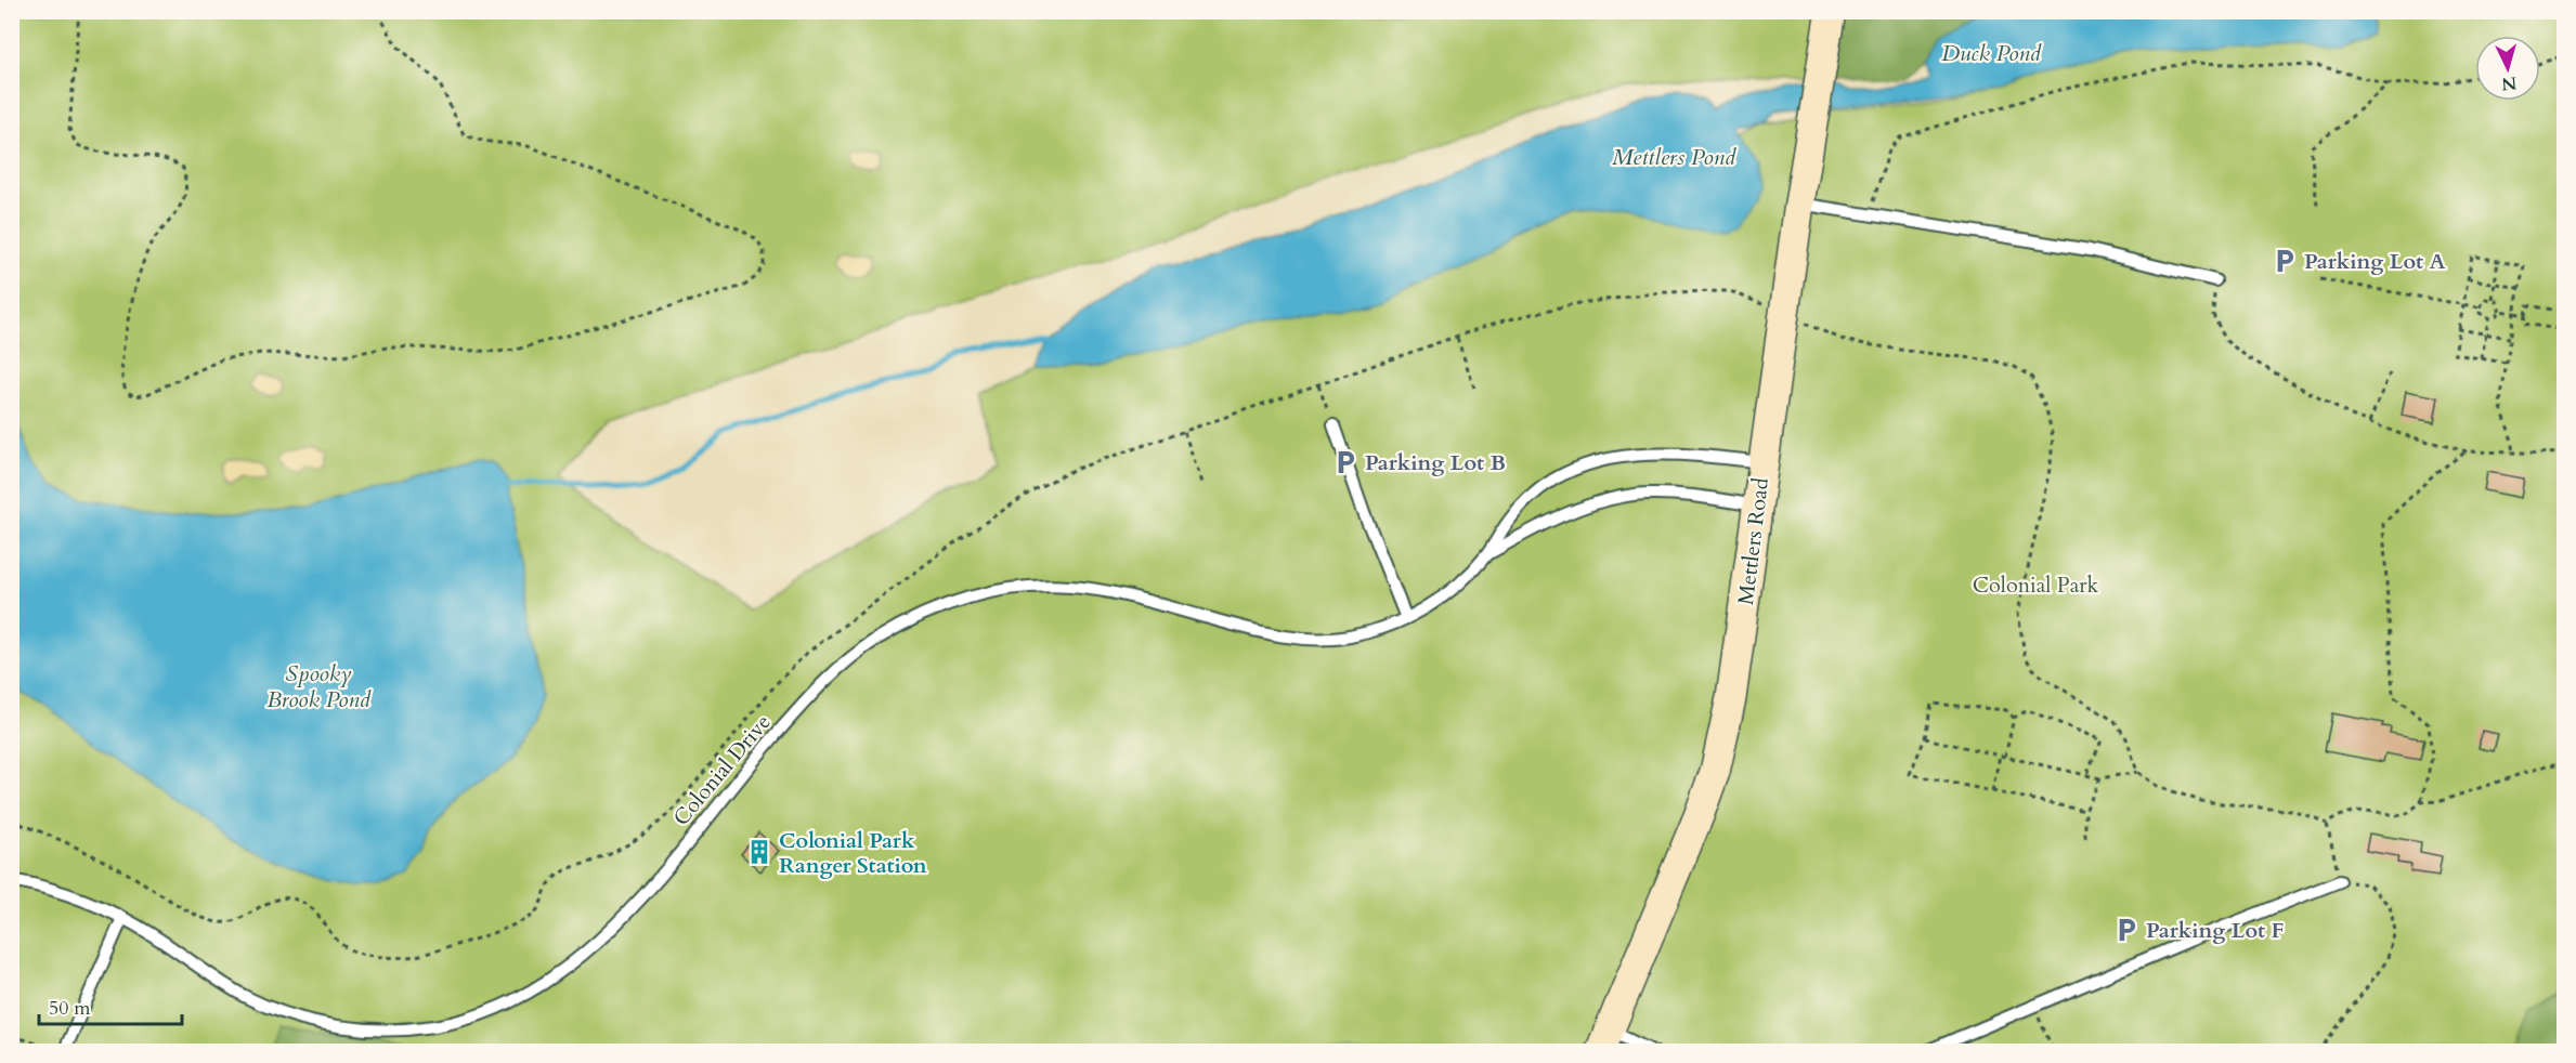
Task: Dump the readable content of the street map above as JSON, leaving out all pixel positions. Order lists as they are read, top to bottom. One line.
{"streets":{"street":["Mettlers Road"],"lane":["Colonial Drive"]},"crossings":[["Mettlers Road","Colonial Drive"]],"water":["Duck Pond","Mettlers Pond","Spooky Brook Pond"],"parks":["Colonial Park"],"places":{"parking":["Parking Lot A","Parking Lot B","Parking Lot F"],"building":["Colonial Park Ranger Station"]},"scale_bar":"50 m","north":"bottom"}
